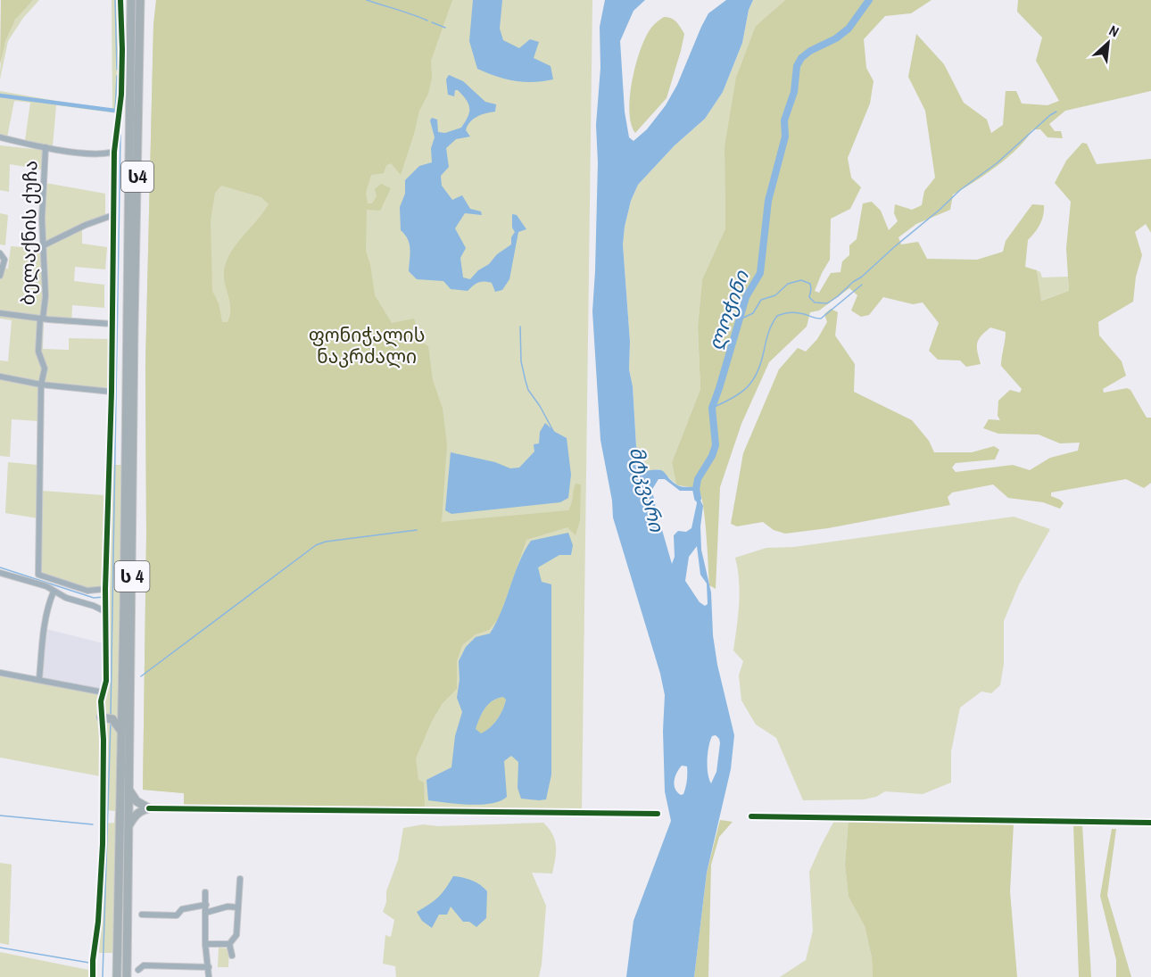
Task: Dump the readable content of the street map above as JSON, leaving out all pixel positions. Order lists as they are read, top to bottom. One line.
{"streets":{"highway":["ს4","ს 4"],"street":["ბელაქნის ქუჩა"]},"crossings":[["ს4","ს 4"]],"water":["ლოჭინი","მტკვარი"],"parks":["ფონიჭალის ნაკრძალი"],"north":"top right"}
